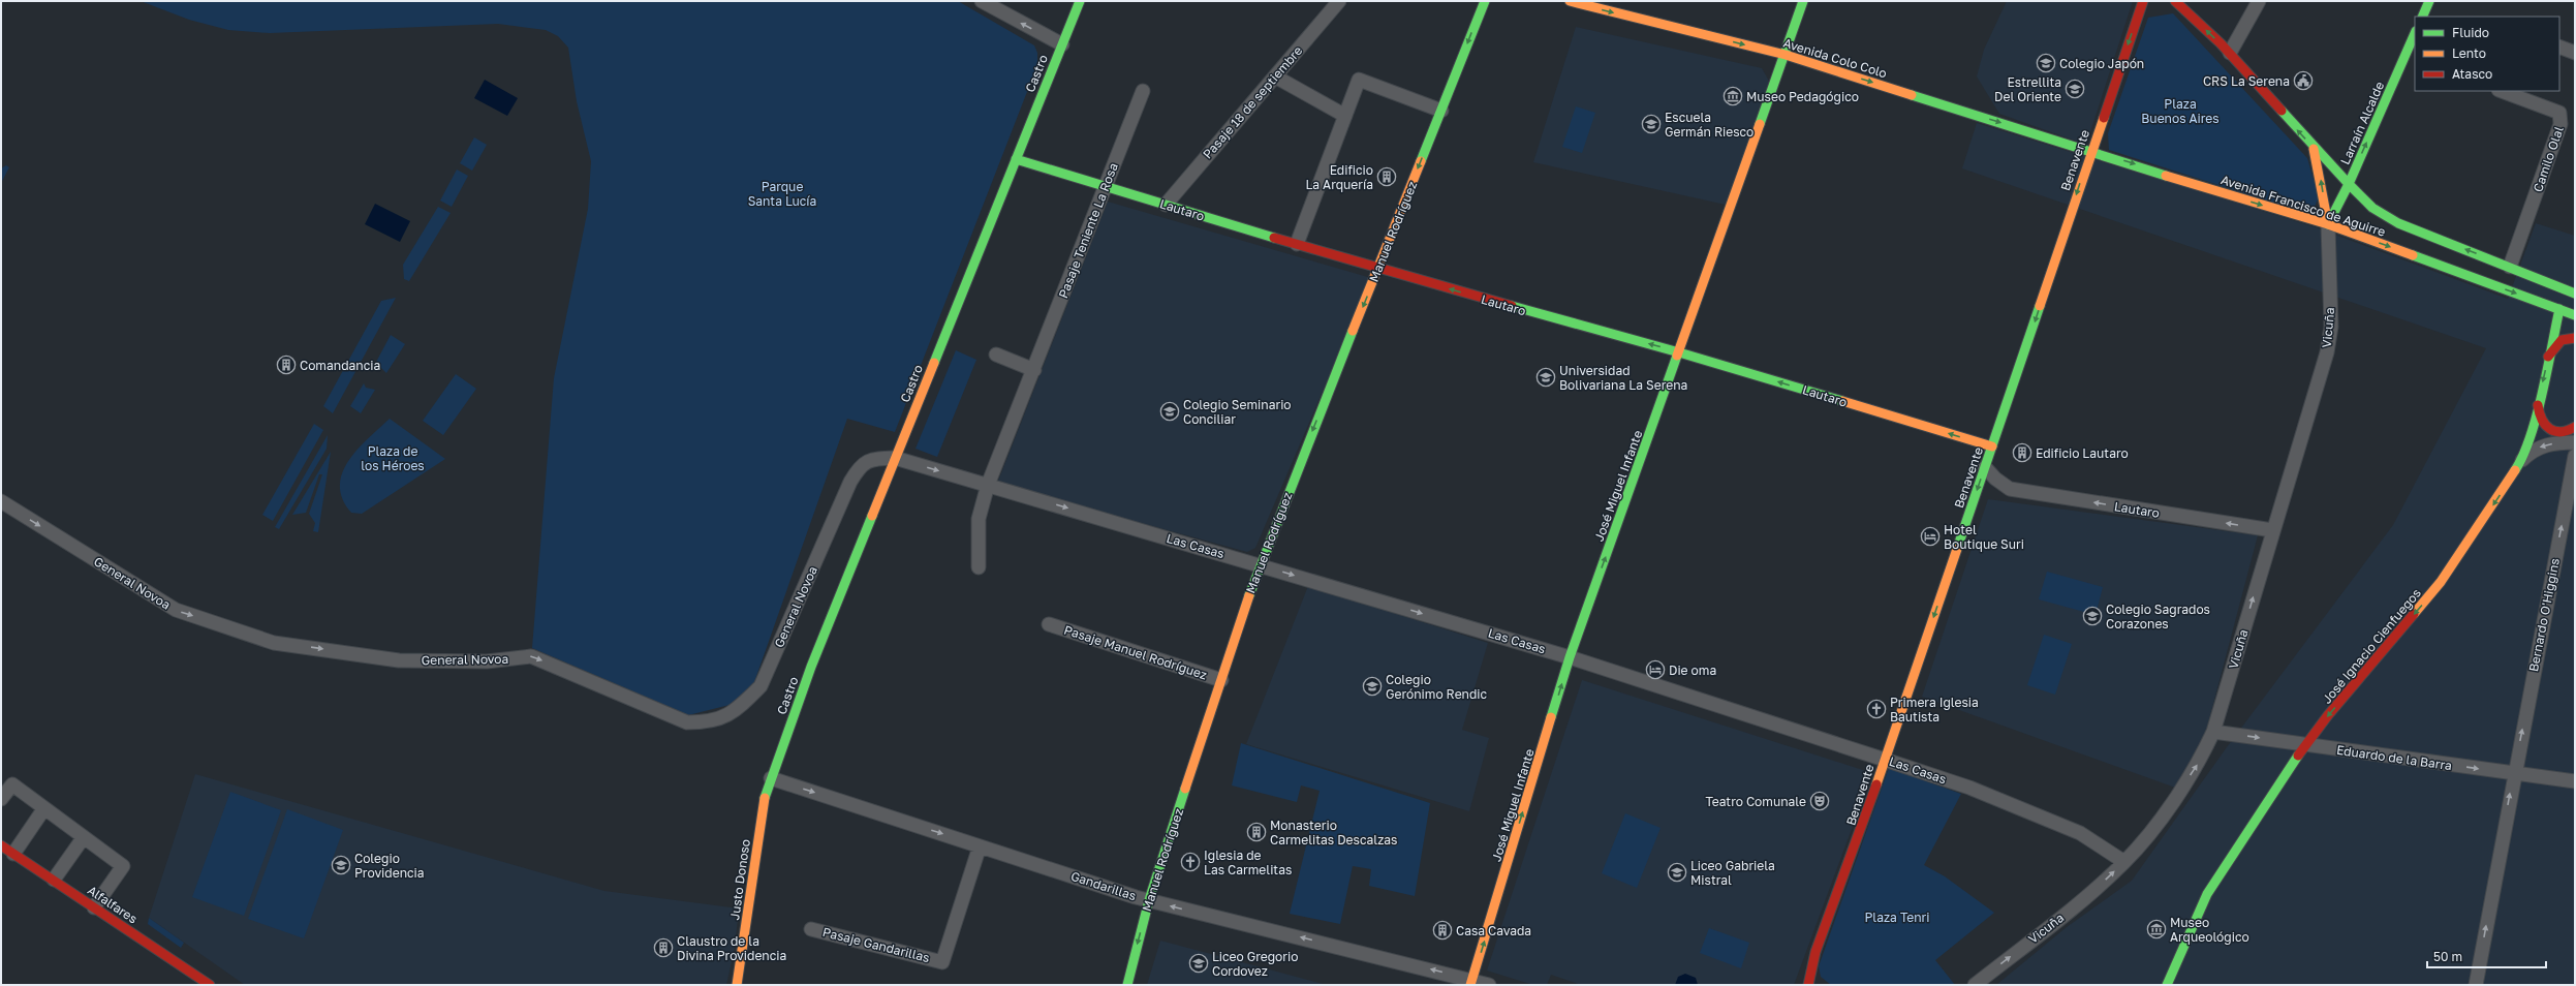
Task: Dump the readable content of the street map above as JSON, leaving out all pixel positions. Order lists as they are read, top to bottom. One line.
{"streets":{"street":["Avenida Colo Colo","Castro","Pasaje 18 de septiembre","Larraín Alcalde","Camilo Olal","Benavente","Avenida Francisco de Aguirre","Lautaro","Pasaje Teniente La Rosa","Manuel Rodríguez","Vicuña","José Miguel Infante","Las Casas","General Novoa","Bernardo O'Higgins","José Ignacio Cienfuegos","Pasaje Manuel Rodríguez","Eduardo de la Barra","Justo Donoso","Gandarillas","Alfalfares","Pasaje Gandarillas"]},"crossings":[["Avenida Colo Colo","Benavente"],["Avenida Colo Colo","Avenida Francisco de Aguirre"],["Avenida Colo Colo","José Miguel Infante"],["Castro","Lautaro"],["Castro","Las Casas"],["Castro","General Novoa"],["Castro","Justo Donoso"],["Castro","Gandarillas"],["Pasaje 18 de septiembre","Lautaro"],["Larraín Alcalde","Avenida Francisco de Aguirre"],["Larraín Alcalde","Vicuña"],["Camilo Olal","Avenida Francisco de Aguirre"],["Benavente","Avenida Francisco de Aguirre"],["Benavente","Lautaro"],["Benavente","Las Casas"],["Avenida Francisco de Aguirre","Vicuña"],["Avenida Francisco de Aguirre","José Ignacio Cienfuegos"],["Lautaro","Pasaje Teniente La Rosa"],["Lautaro","Manuel Rodríguez"],["Lautaro","Vicuña"],["Lautaro","José Miguel Infante"],["Pasaje Teniente La Rosa","Las Casas"],["Manuel Rodríguez","Las Casas"],["Manuel Rodríguez","Pasaje Manuel Rodríguez"],["Manuel Rodríguez","Gandarillas"],["Vicuña","Las Casas"],["Vicuña","Eduardo de la Barra"],["José Miguel Infante","Las Casas"],["José Miguel Infante","Gandarillas"],["Las Casas","General Novoa"],["Bernardo O'Higgins","Eduardo de la Barra"],["José Ignacio Cienfuegos","Eduardo de la Barra"],["Justo Donoso","Gandarillas"],["Gandarillas","Pasaje Gandarillas"]],"one_way":["Avenida Colo Colo","Larraín Alcalde","Benavente","Lautaro","Manuel Rodríguez","Vicuña","José Miguel Infante","Las Casas","General Novoa","Bernardo O'Higgins","José Ignacio Cienfuegos","Eduardo de la Barra"],"parks":["Plaza Buenos Aires","Parque Santa Lucía","Plaza de los Héroes","Plaza Tenri"],"places":{"school or university":["Colegio Japón","Estrellita Del Oriente","Escuela Germán Riesco","Universidad Bolivariana La Serena","Colegio Seminario Conciliar","Colegio Sagrados Corazones","Colegio Gerónimo Rendic","Colegio Providencia","Liceo Gabriela Mistral","Liceo Gregorio Cordovez"],"public building":["CRS La Serena"],"museum":["Museo Pedagógico","Museo Arqueológico"],"building":["Edificio La Arquería","Comandancia","Edificio Lautaro","Monasterio Carmelitas Descalzas","Casa Cavada","Claustro de la Divina Providencia"],"hotel":["Hotel Boutique Suri","Die oma"],"church":["Primera Iglesia Bautista","Iglesia de Las Carmelitas"],"theatre":["Teatro Comunale"]},"legend":["Fluido","Lento","Atasco"],"scale_bar":"50 m"}
